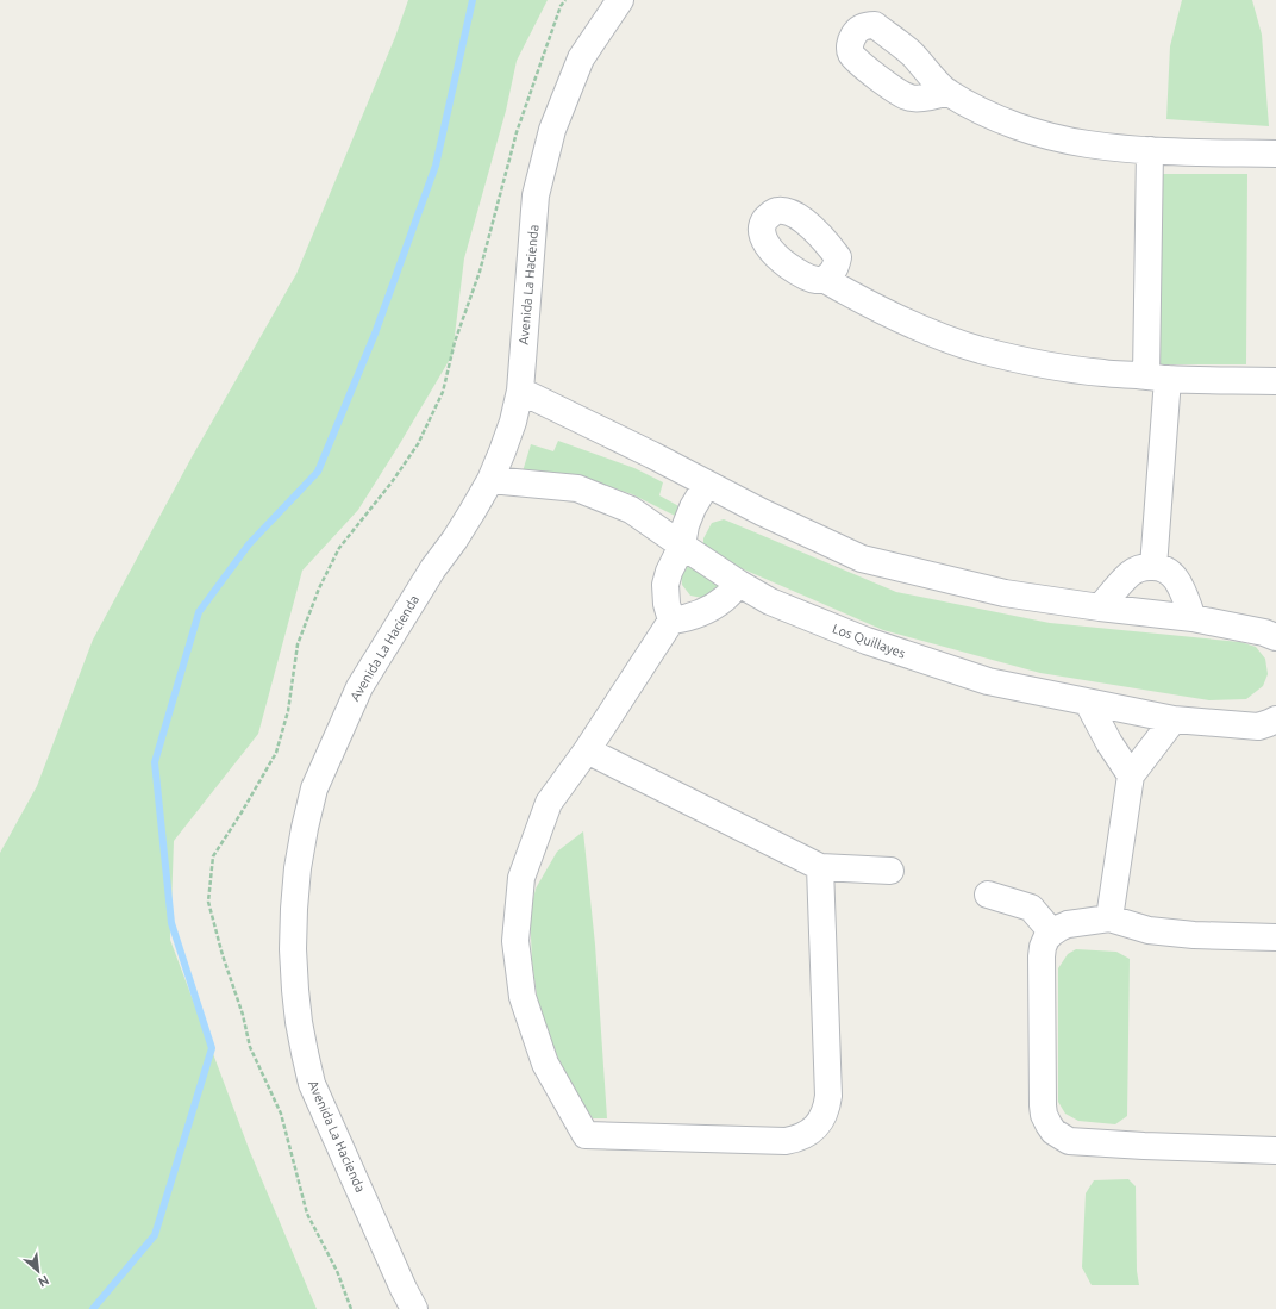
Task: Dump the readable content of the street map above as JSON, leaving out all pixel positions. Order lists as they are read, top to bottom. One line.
{"streets":{"street":["Avenida La Hacienda","Los Quillayes"]},"crossings":[["Avenida La Hacienda","Los Quillayes"]],"north":"bottom right"}
